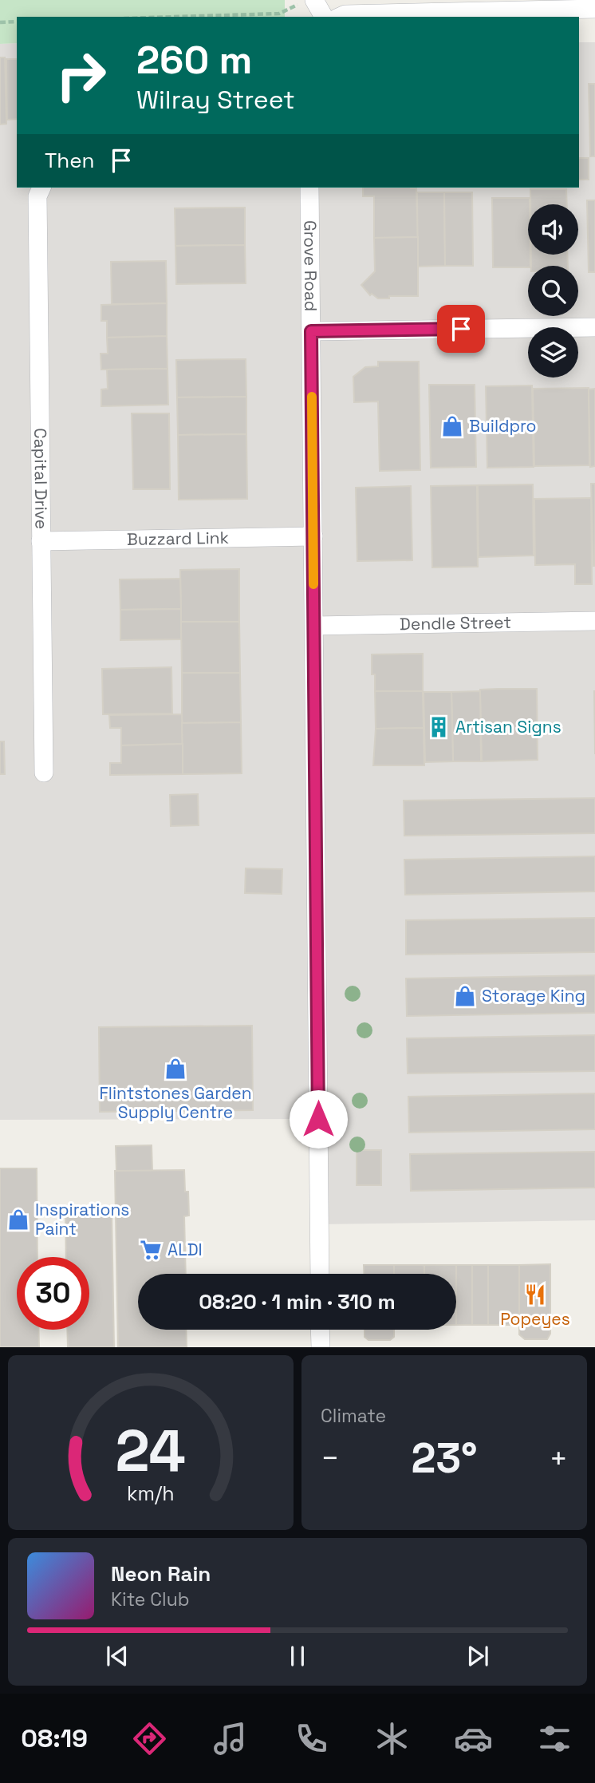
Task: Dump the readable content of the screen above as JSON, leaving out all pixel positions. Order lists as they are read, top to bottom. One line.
{"streets":{"street":["Grove Road","Capital Drive","Buzzard Link","Dendle Street"]},"crossings":[["Grove Road","Buzzard Link"],["Grove Road","Dendle Street"],["Capital Drive","Buzzard Link"]],"places":{"shop":["Buildpro","Storage King","Flintstones Garden Supply Centre","Inspirations Paint"],"building":["Artisan Signs"],"supermarket":["ALDI"],"restaurant":["Popeyes"]},"page":{"turn":["260 m","Wilray Street"],"then":"Then","limit":"30","trip":"08:20 · 1 min · 310 m","tile":"Climate","heat":["−","23°","+"],"song":["Neon Rain","Kite Club"],"tabs":"08:19","gauge":["24","km/h"]}}
